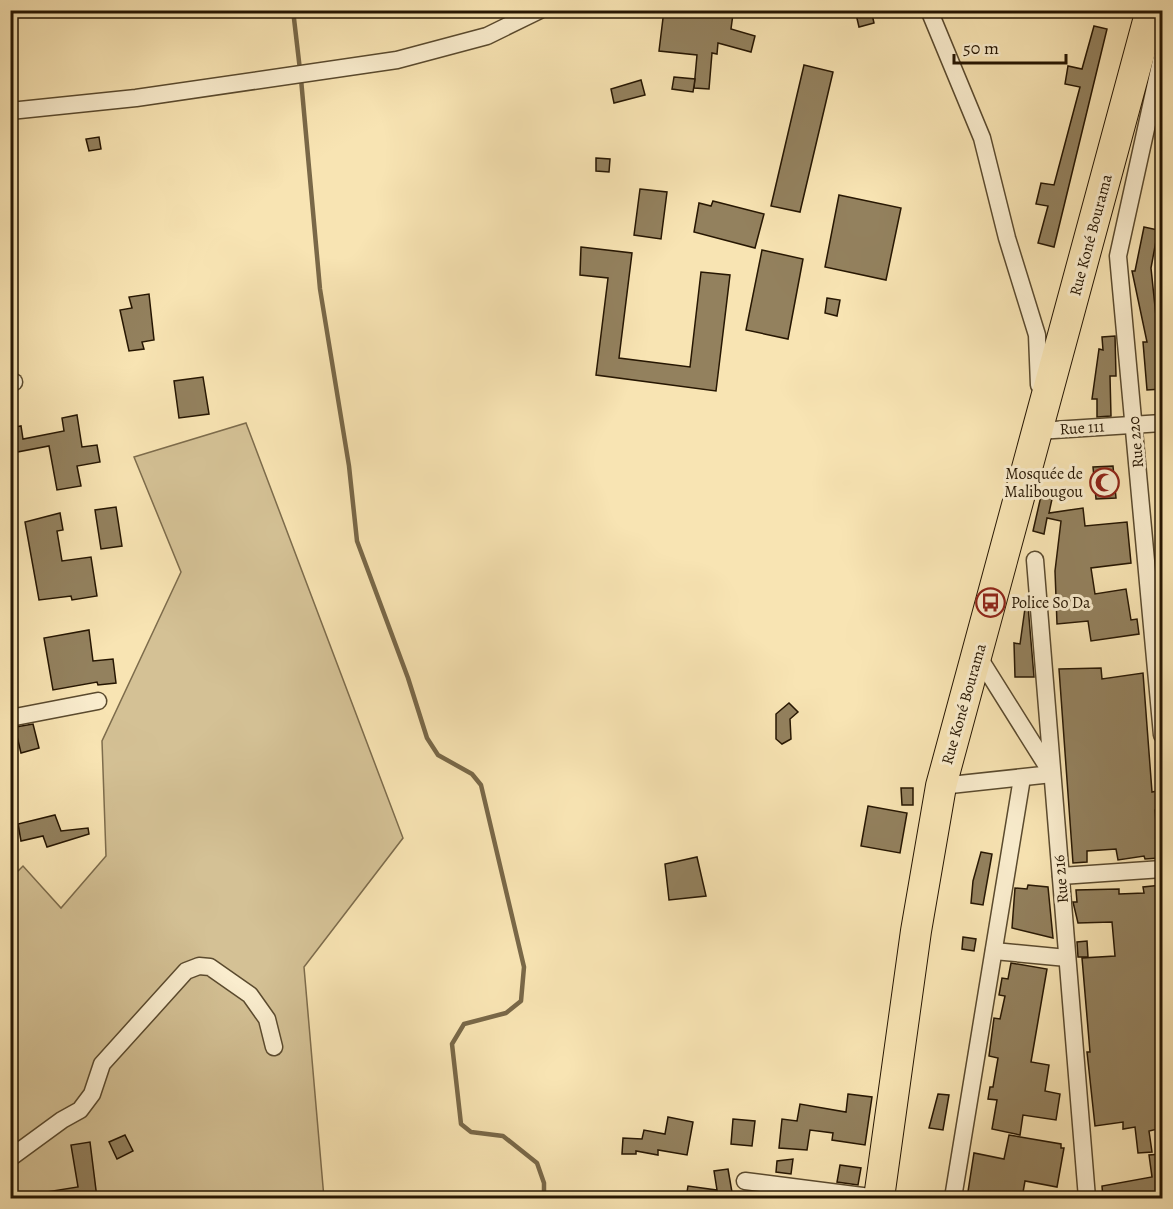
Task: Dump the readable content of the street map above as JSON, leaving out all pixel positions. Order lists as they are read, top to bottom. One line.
{"streets":{"highway":["Rue Koné Bourama"],"street":["Rue 111","Rue 220","Rue 216"]},"crossings":[["Rue Koné Bourama","Rue 111"],["Rue 111","Rue 220"]],"places":{"mosque":["Mosquée de Malibougou"],"bus stop":["Police So Da"]},"scale_bar":"50 m"}
